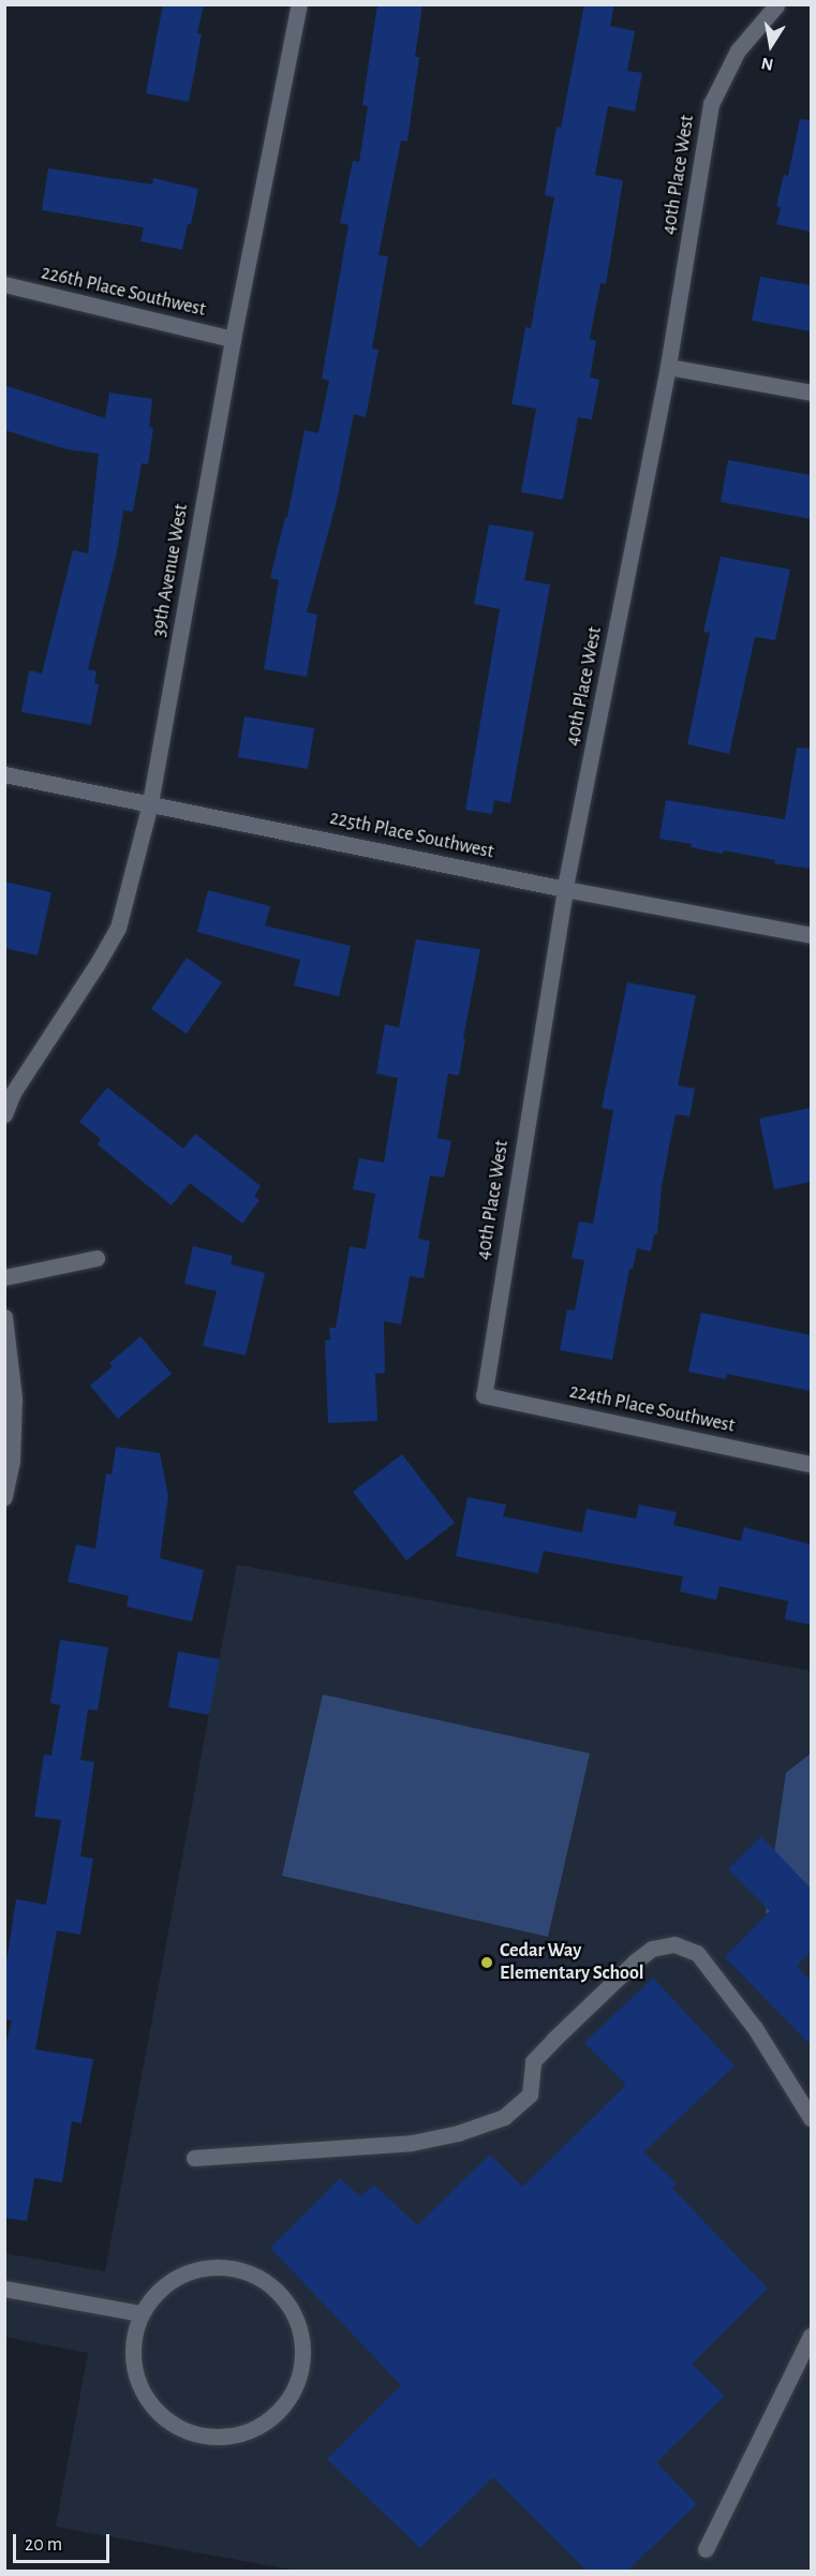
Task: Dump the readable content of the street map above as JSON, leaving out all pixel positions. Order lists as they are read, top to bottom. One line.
{"streets":{"street":["40th Place West","226th Place Southwest","39th Avenue West","225th Place Southwest","224th Place Southwest"]},"crossings":[["40th Place West","225th Place Southwest"],["40th Place West","224th Place Southwest"],["226th Place Southwest","39th Avenue West"],["39th Avenue West","225th Place Southwest"]],"places":["Cedar Way Elementary School"],"scale_bar":"20 m","north":"bottom"}
